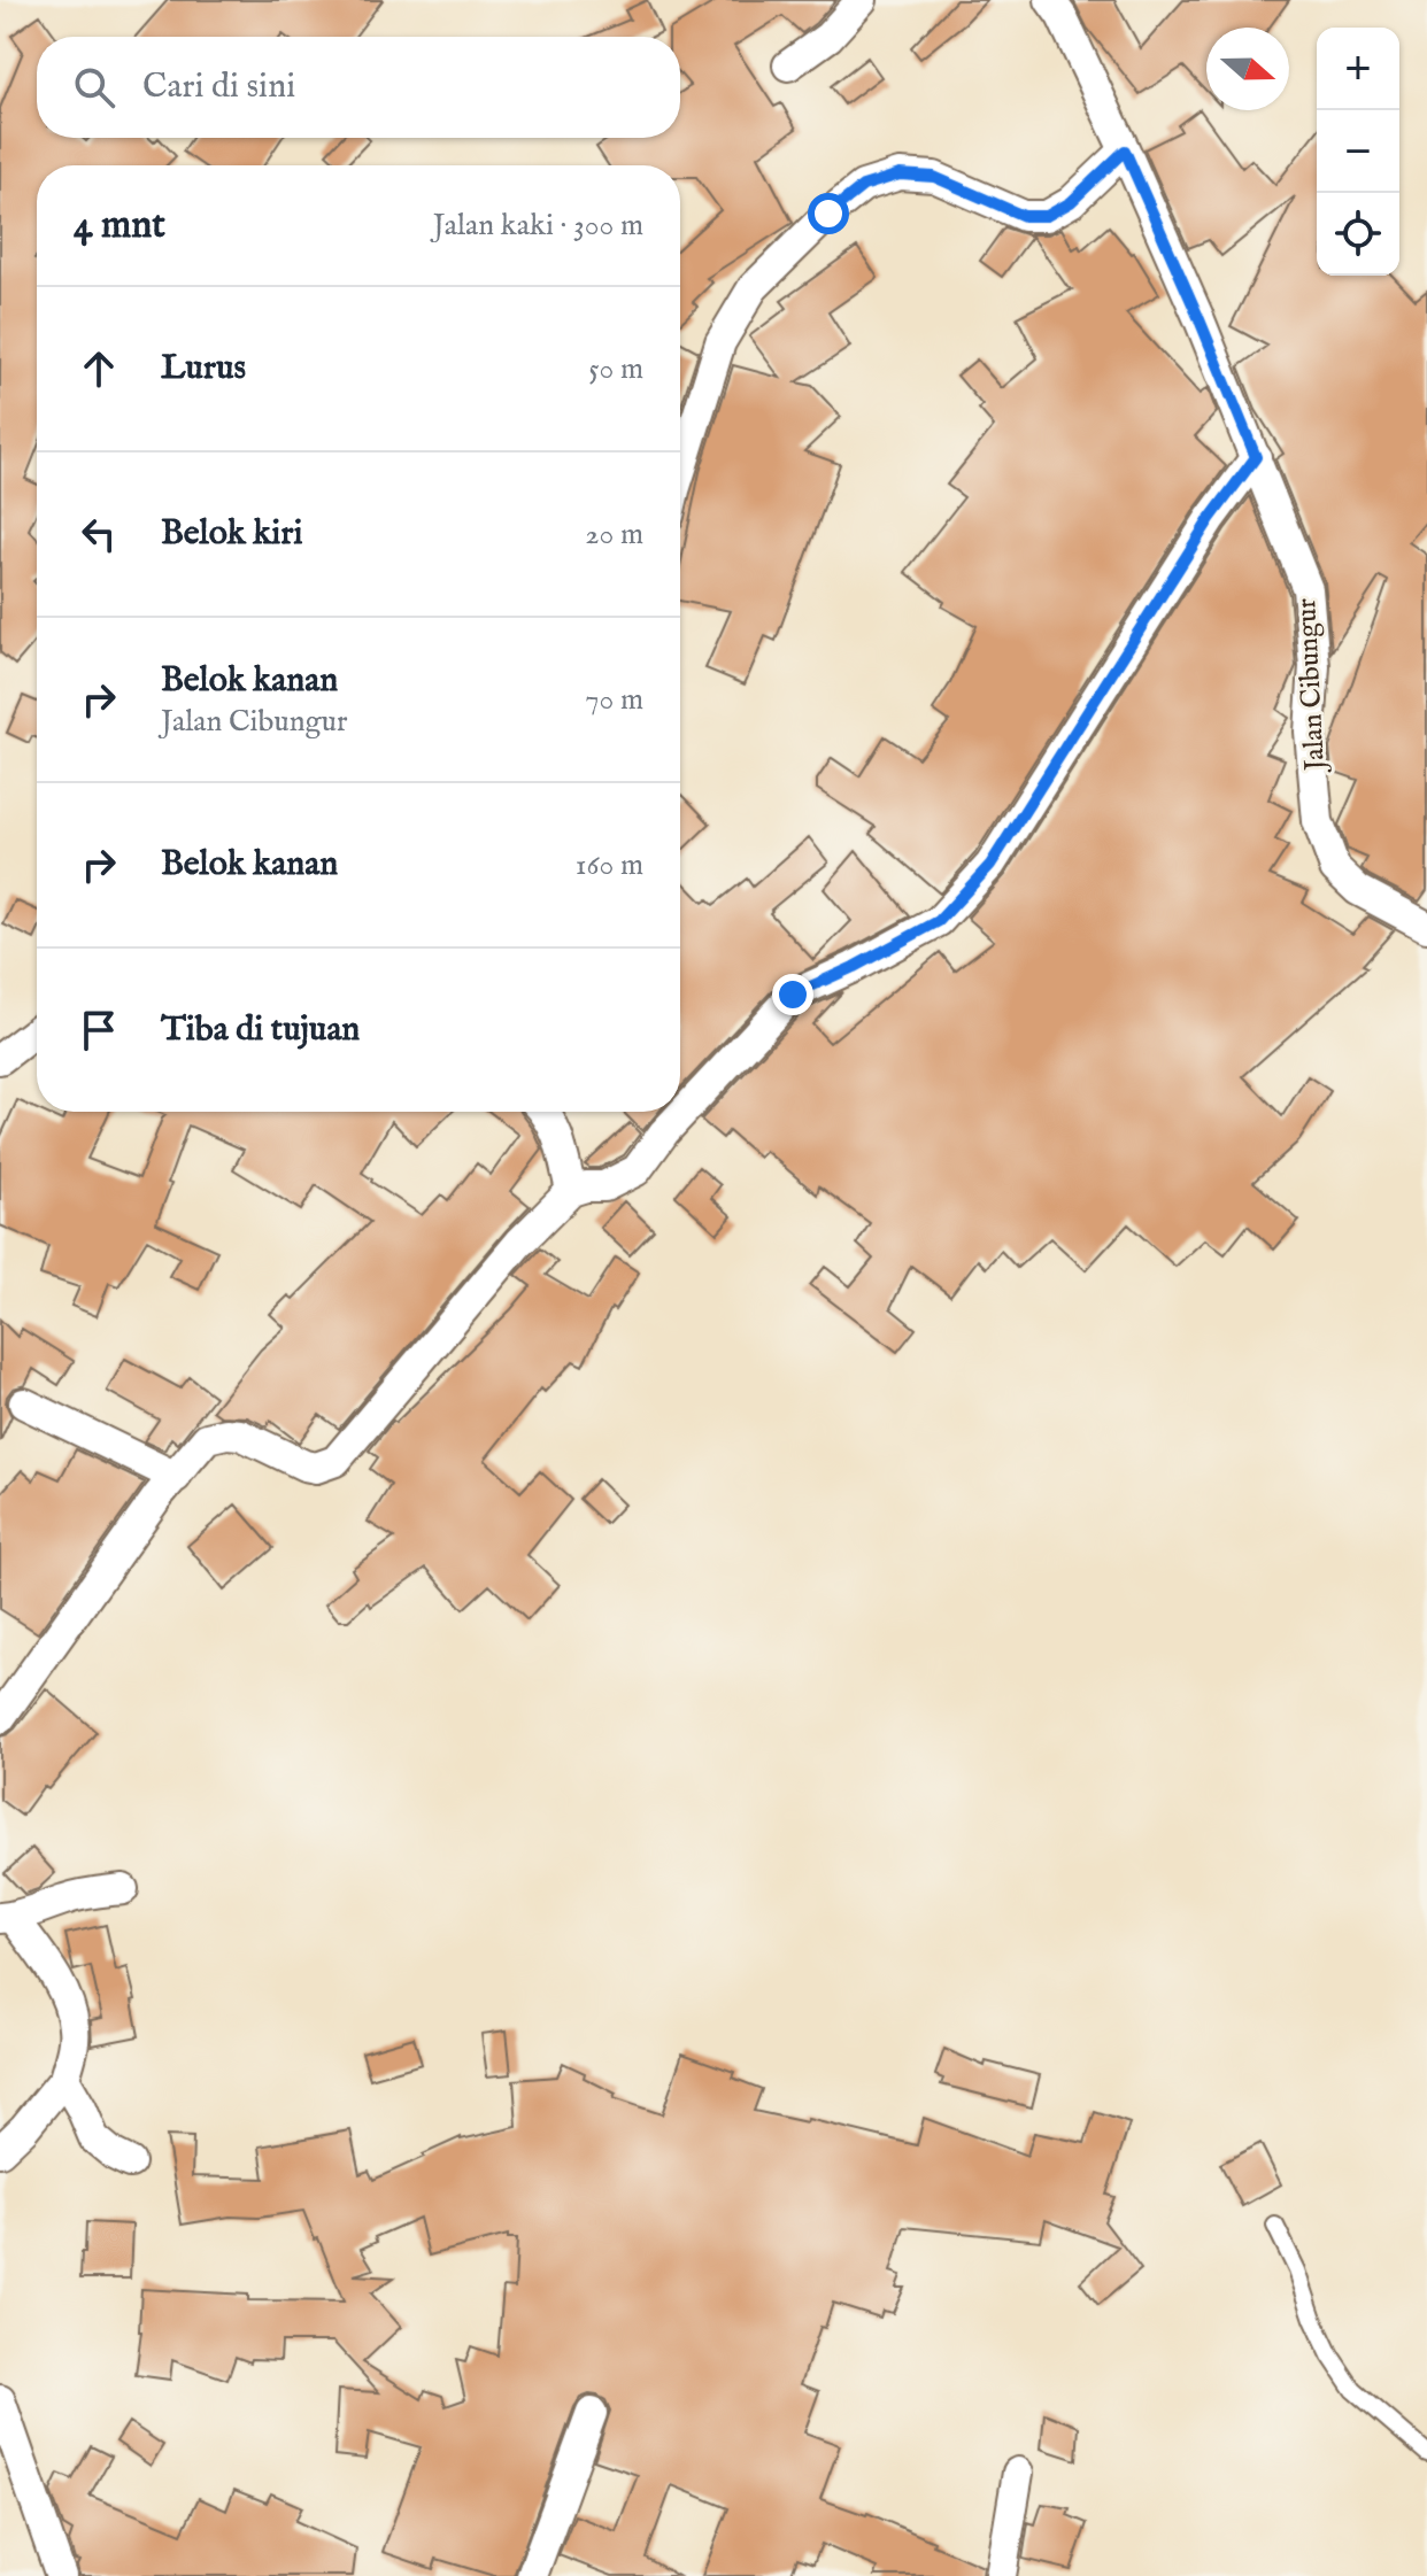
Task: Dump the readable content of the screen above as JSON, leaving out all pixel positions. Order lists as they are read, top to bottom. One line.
{"streets":{"street":["Jalan Cibungur"]},"north":"right","page":{"map_buttons":["+","−"],"search":"Cari di sini","heading":["4 mnt","Jalan kaki · 300 m"],"list":[["Lurus","50 m"],["Belok kiri","20 m"],["Belok kanan","Jalan Cibungur","70 m"],["Belok kanan","160 m"],"Tiba di tujuan"]}}
